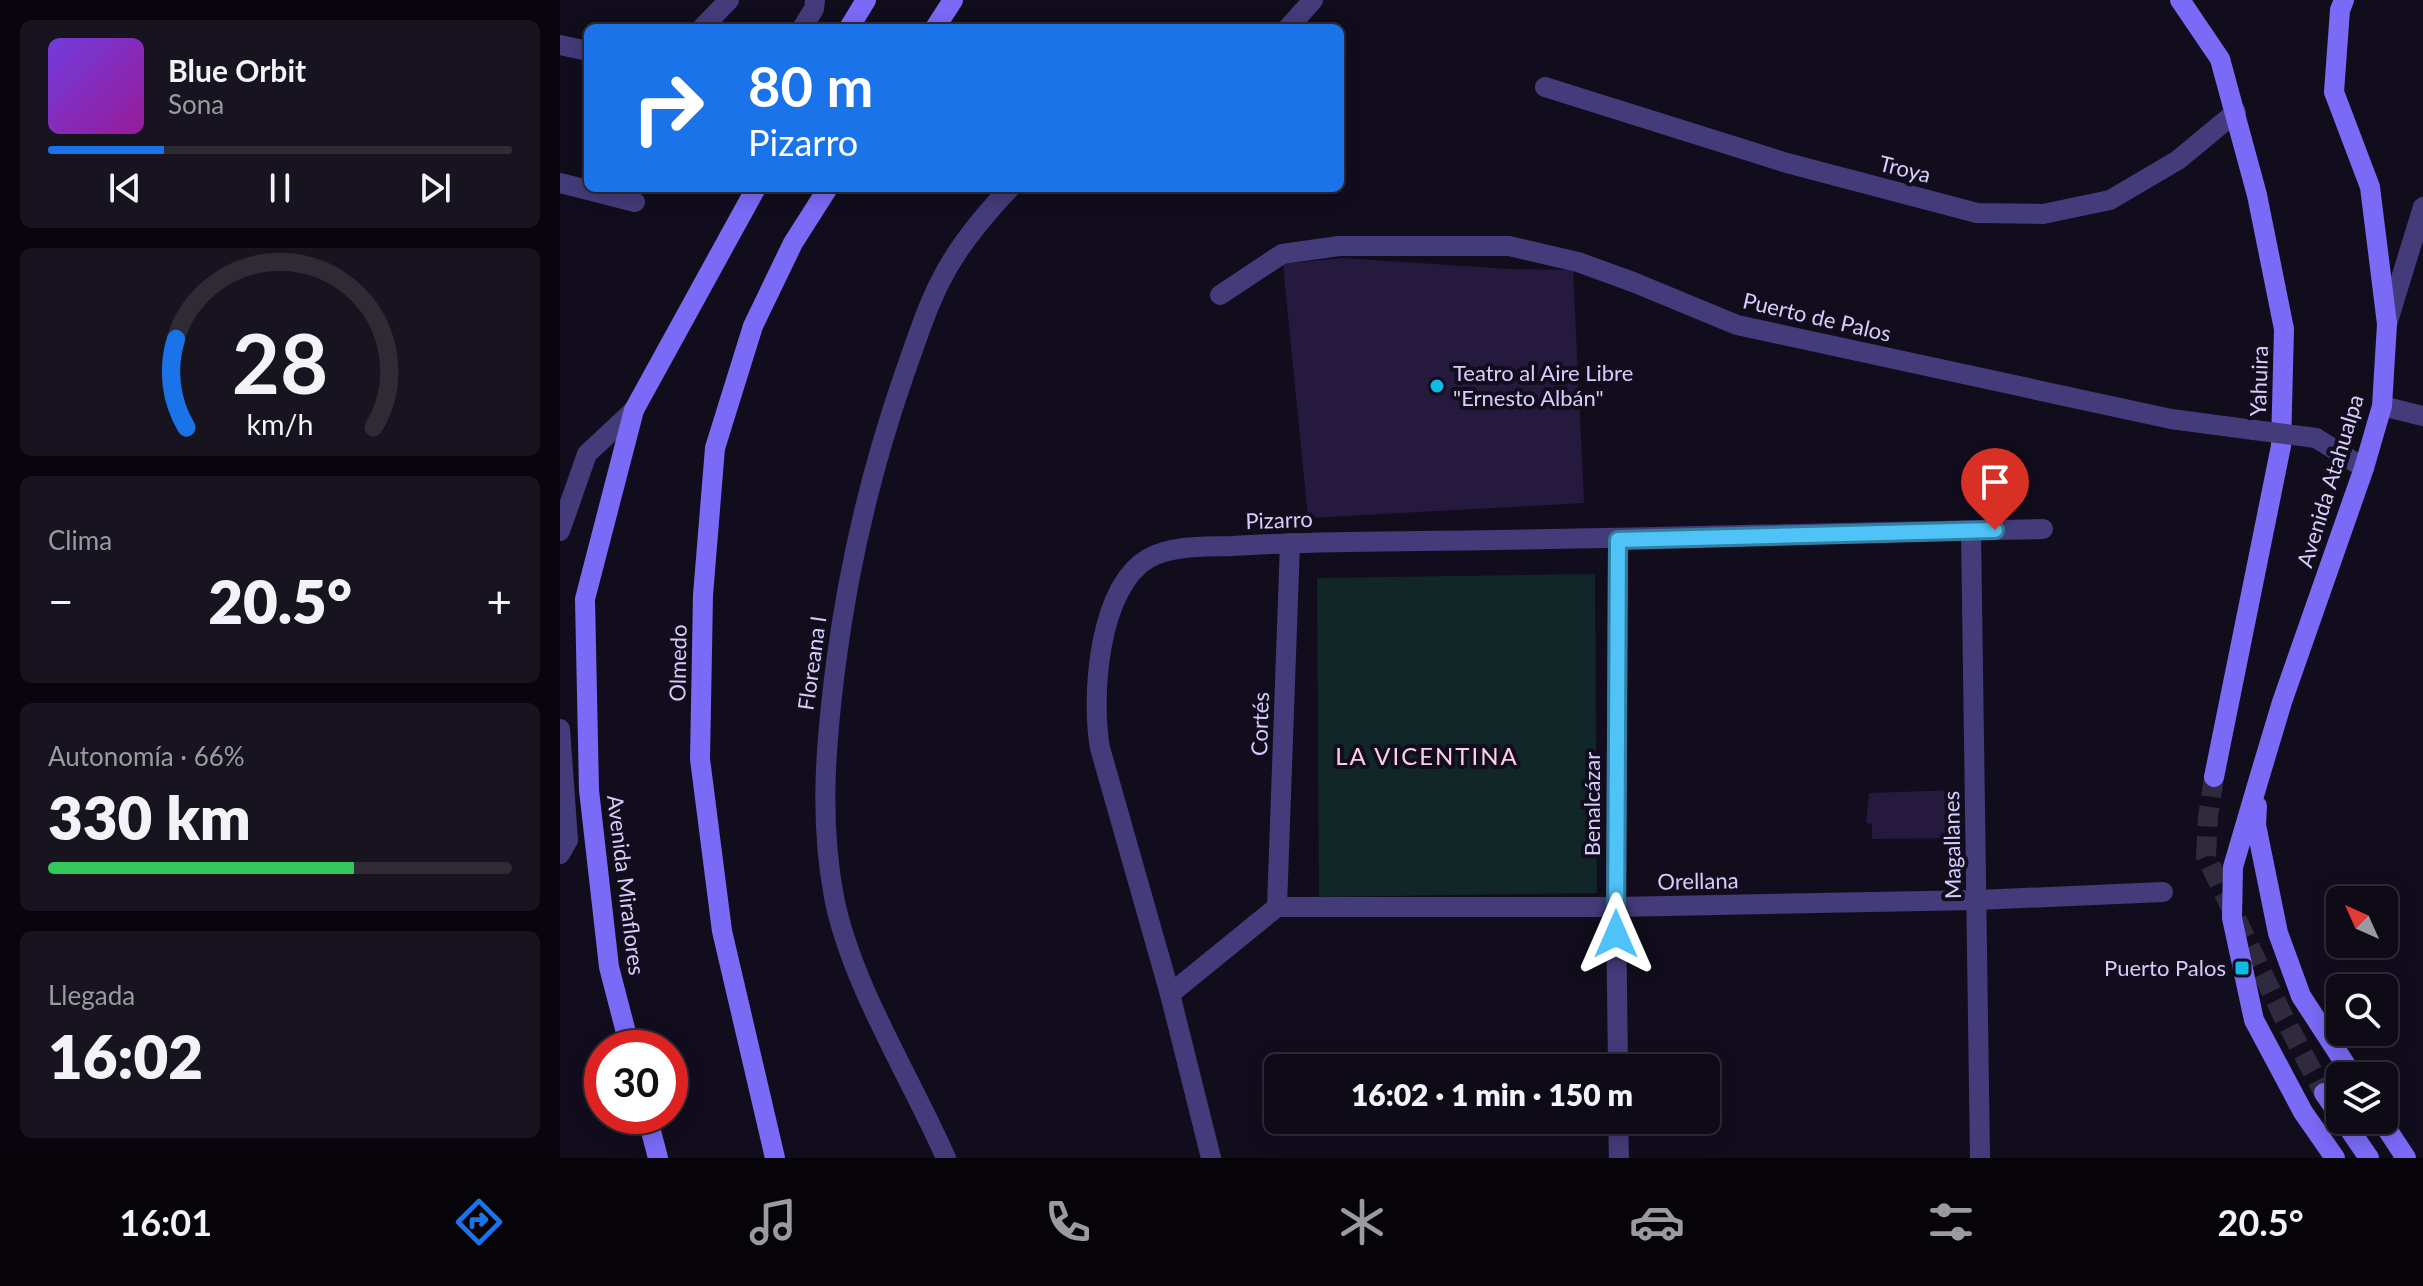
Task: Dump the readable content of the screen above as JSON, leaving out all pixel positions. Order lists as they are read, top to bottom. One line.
{"streets":{"main road":["Yahuira","Avenida Atahualpa","Olmedo","Avenida Miraflores"],"street":["Troya","Puerto de Palos","Pizarro","Floreana I","Cortés","Benalcázar","Magallanes","Orellana"]},"crossings":[["Troya","Yahuira"],["Puerto de Palos","Avenida Atahualpa"],["Pizarro","Cortés"],["Pizarro","Benalcázar"],["Pizarro","Magallanes"],["Cortés","Orellana"],["Benalcázar","Orellana"],["Magallanes","Orellana"]],"districts":["LA VICENTINA"],"places":{"other":["Teatro al Aire Libre \"Ernesto Albán\""],"transit":["Puerto Palos"]},"north":"top left","page":{"turn":["80 m","Pizarro"],"song":["Blue Orbit","Sona"],"tile":["Clima",["Autonomía · 66%","330 km"],["Llegada","16:02"]],"heat":["−","20.5°","+"],"limit":"30","trip":"16:02 · 1 min · 150 m","tabs":["16:01","20.5°"],"gauge":["28","km/h"]}}
